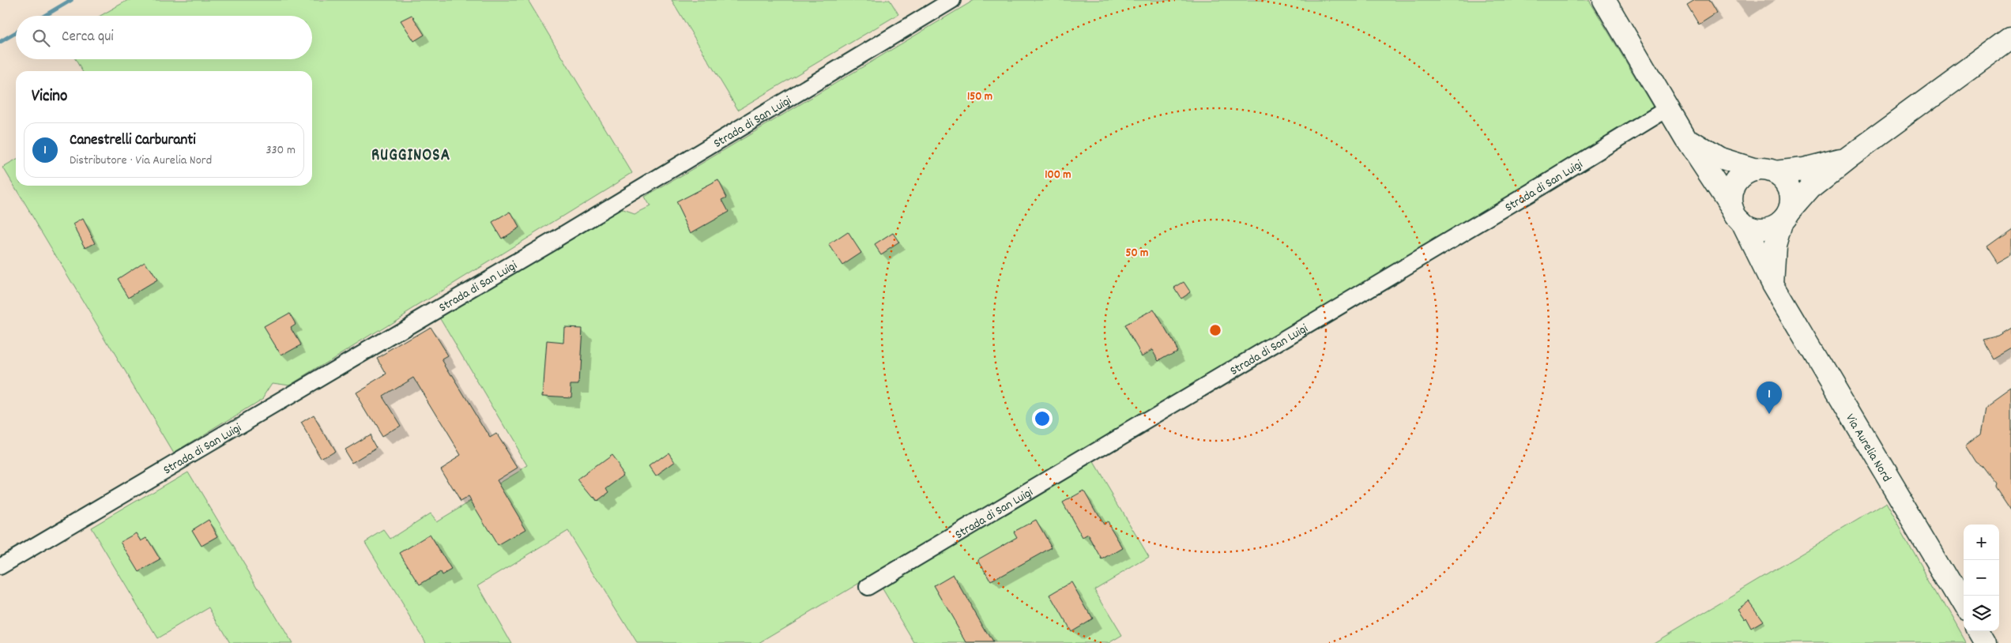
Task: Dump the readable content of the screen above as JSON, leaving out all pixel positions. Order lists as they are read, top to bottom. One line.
{"streets":{"main road":["Via Aurelia Nord"],"street":["Strada di San Luigi"]},"crossings":[["Strada di San Luigi","Via Aurelia Nord"]],"districts":["RUGGINOSA"],"page":{"search":"Cerca qui","heading":"Vicino","list":[{"mark":"1","name":"Canestrelli Carburanti","note":"Distributore · Via Aurelia Nord","value":"330 m"}],"pins":"1","map_buttons":["+","−"]},"rings":["150 m","100 m","50 m"]}
